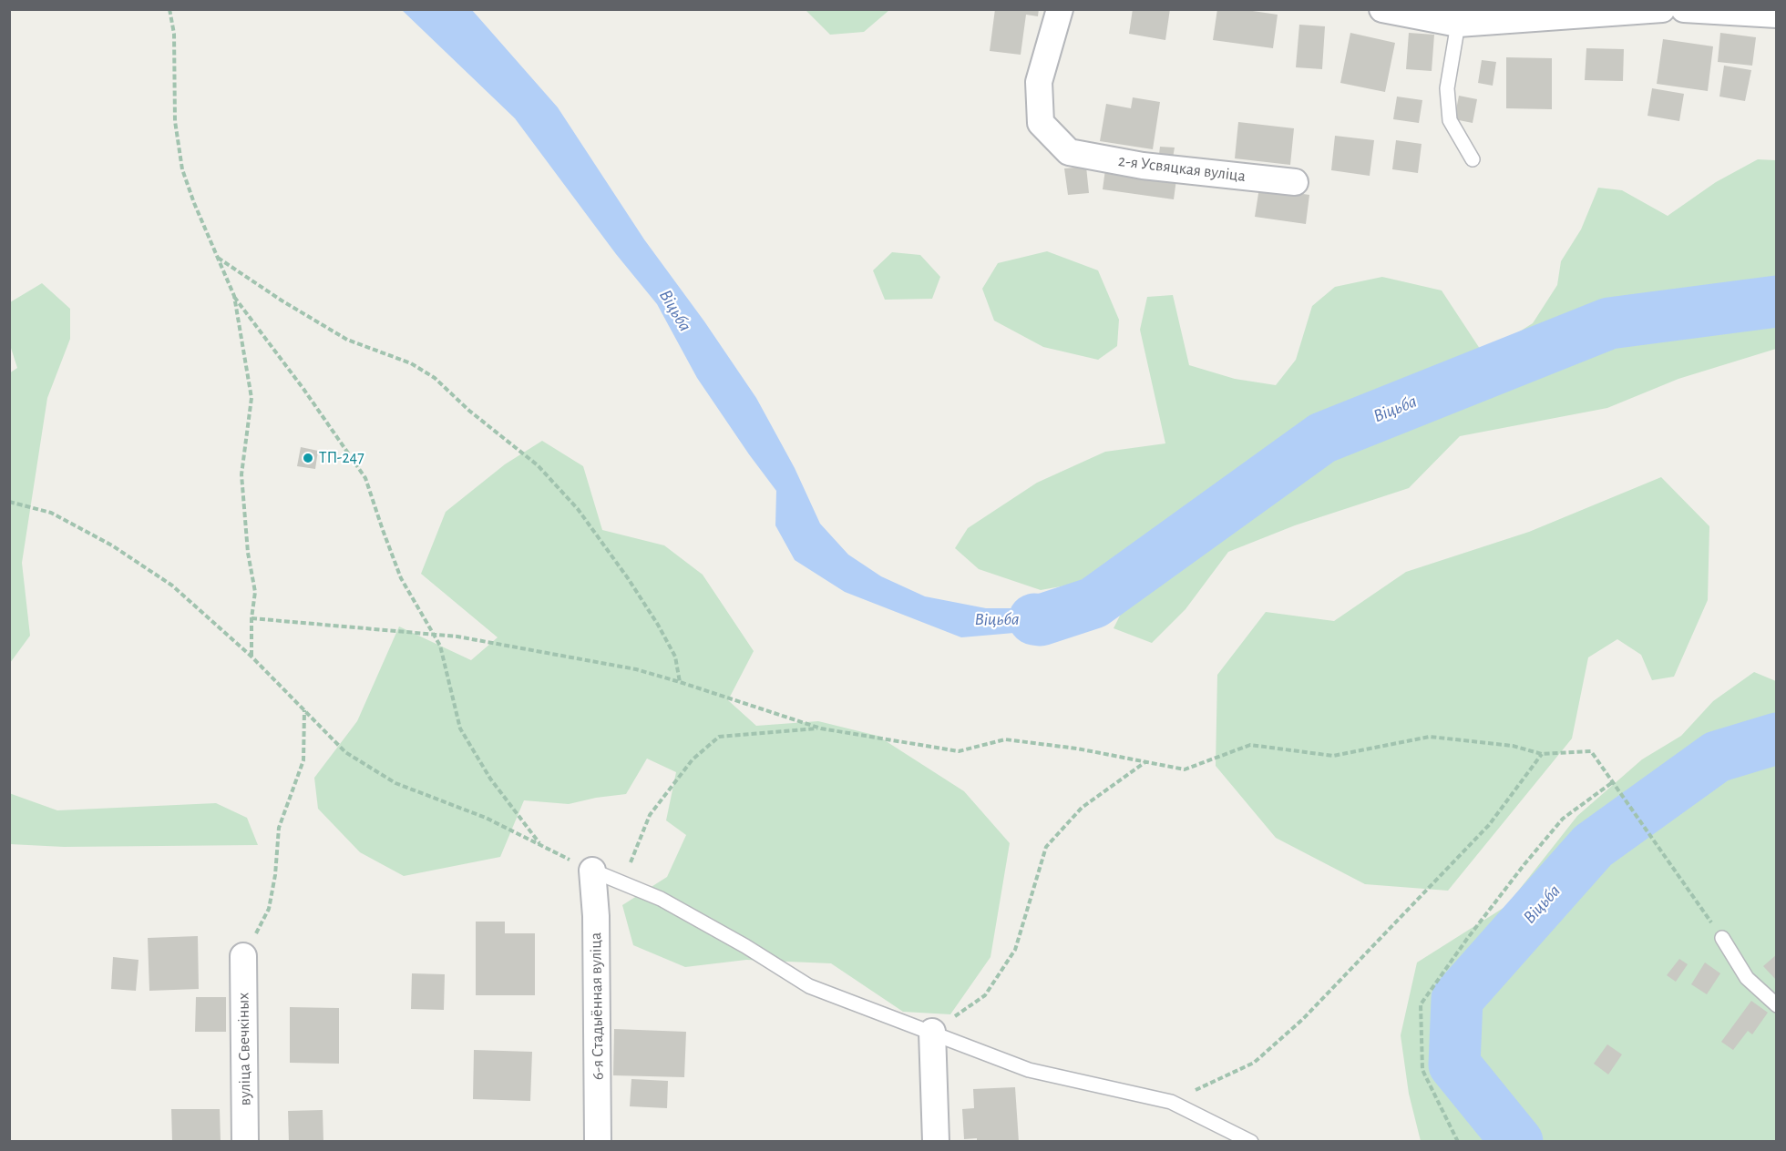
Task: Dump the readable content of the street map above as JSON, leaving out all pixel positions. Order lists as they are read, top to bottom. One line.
{"streets":{"street":["2-я Усвяцкая вуліца","6-я Стадыённая вуліца","вуліца Свечкіных"]},"water":["Віцьба"],"places":["ТП-247"]}
